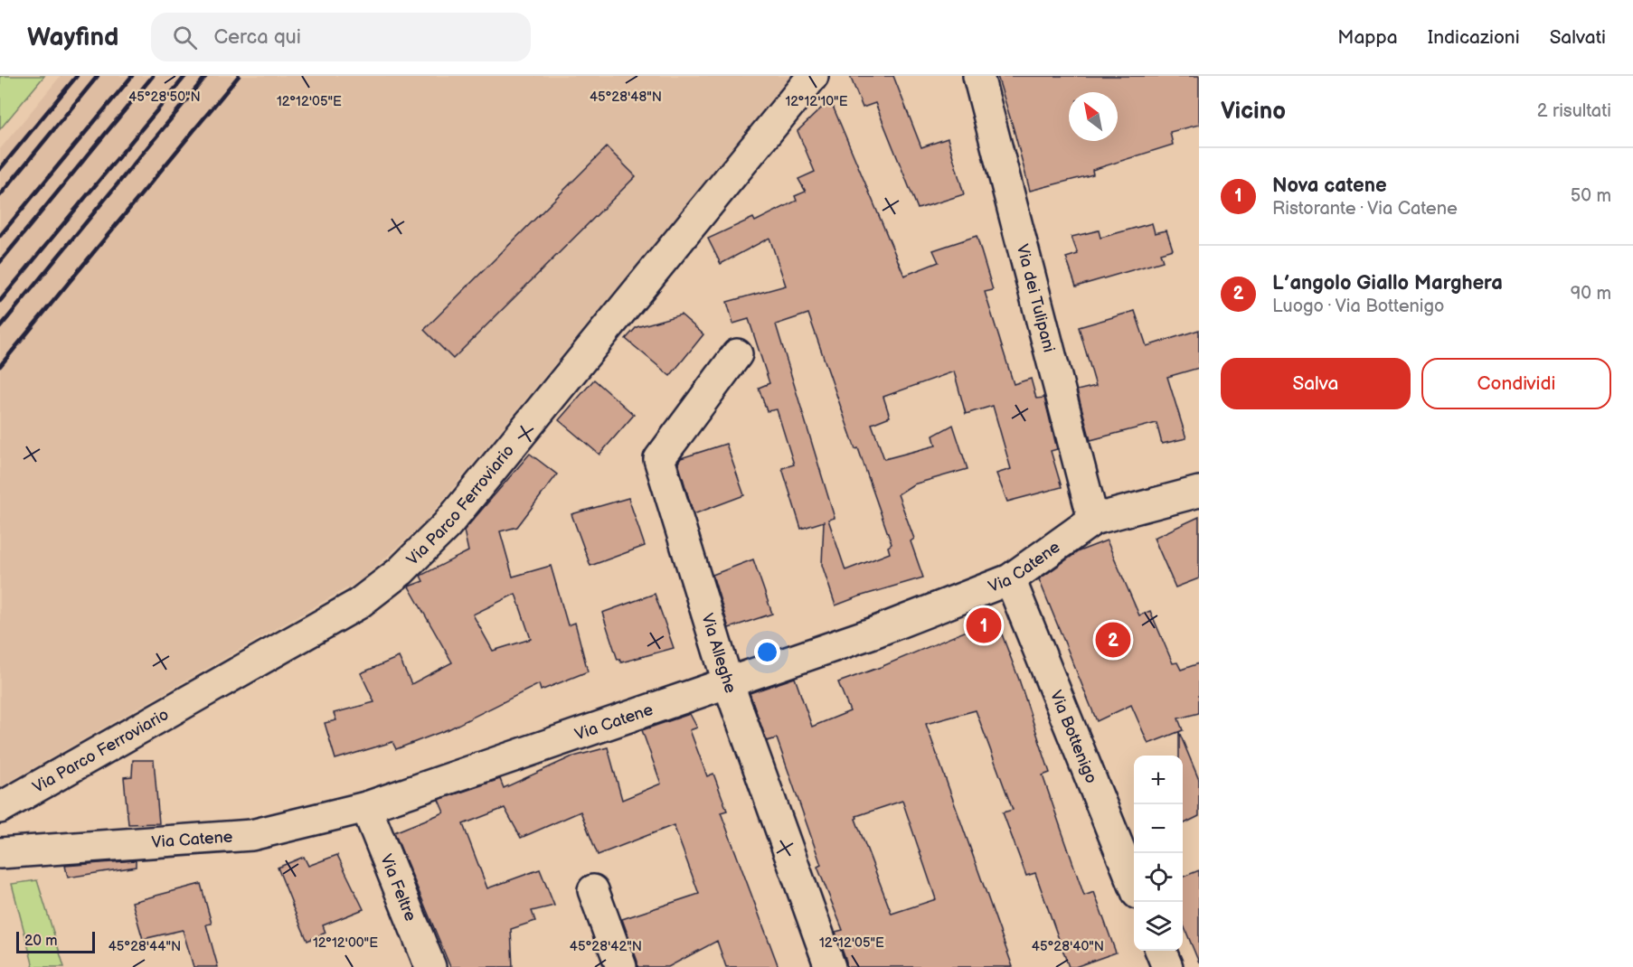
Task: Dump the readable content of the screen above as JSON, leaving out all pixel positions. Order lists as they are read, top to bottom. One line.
{"streets":{"street":["Via dei Tulipani","Via Parco Ferroviario","Via Catene","Via Alleghe","Via Bottenigo","Via Feltre"]},"crossings":[["Via dei Tulipani","Via Catene"],["Via Catene","Via Alleghe"],["Via Catene","Via Bottenigo"],["Via Catene","Via Feltre"]],"scale_bar":"20 m","north":"top left","page":{"header":"Wayfind","search":"Cerca qui","nav":["Mappa","Indicazioni","Salvati"],"heading":["Vicino","2 risultati"],"list":[{"mark":"1","name":"Nova catene","note":"Ristorante · Via Catene","value":"50 m"},{"mark":"2","name":"L’angolo Giallo Marghera","note":"Luogo · Via Bottenigo","value":"90 m"}],"buttons":["Salva","Condividi"],"pins":["1","2"],"map_buttons":["+","−"],"scale":"20 m"},"coordinates":["45°28'50\"N","45°28'48\"N","12°12'05\"E","12°12'10\"E","12°12'00\"E","45°28'44\"N","45°28'42\"N","45°28'40\"N"]}
